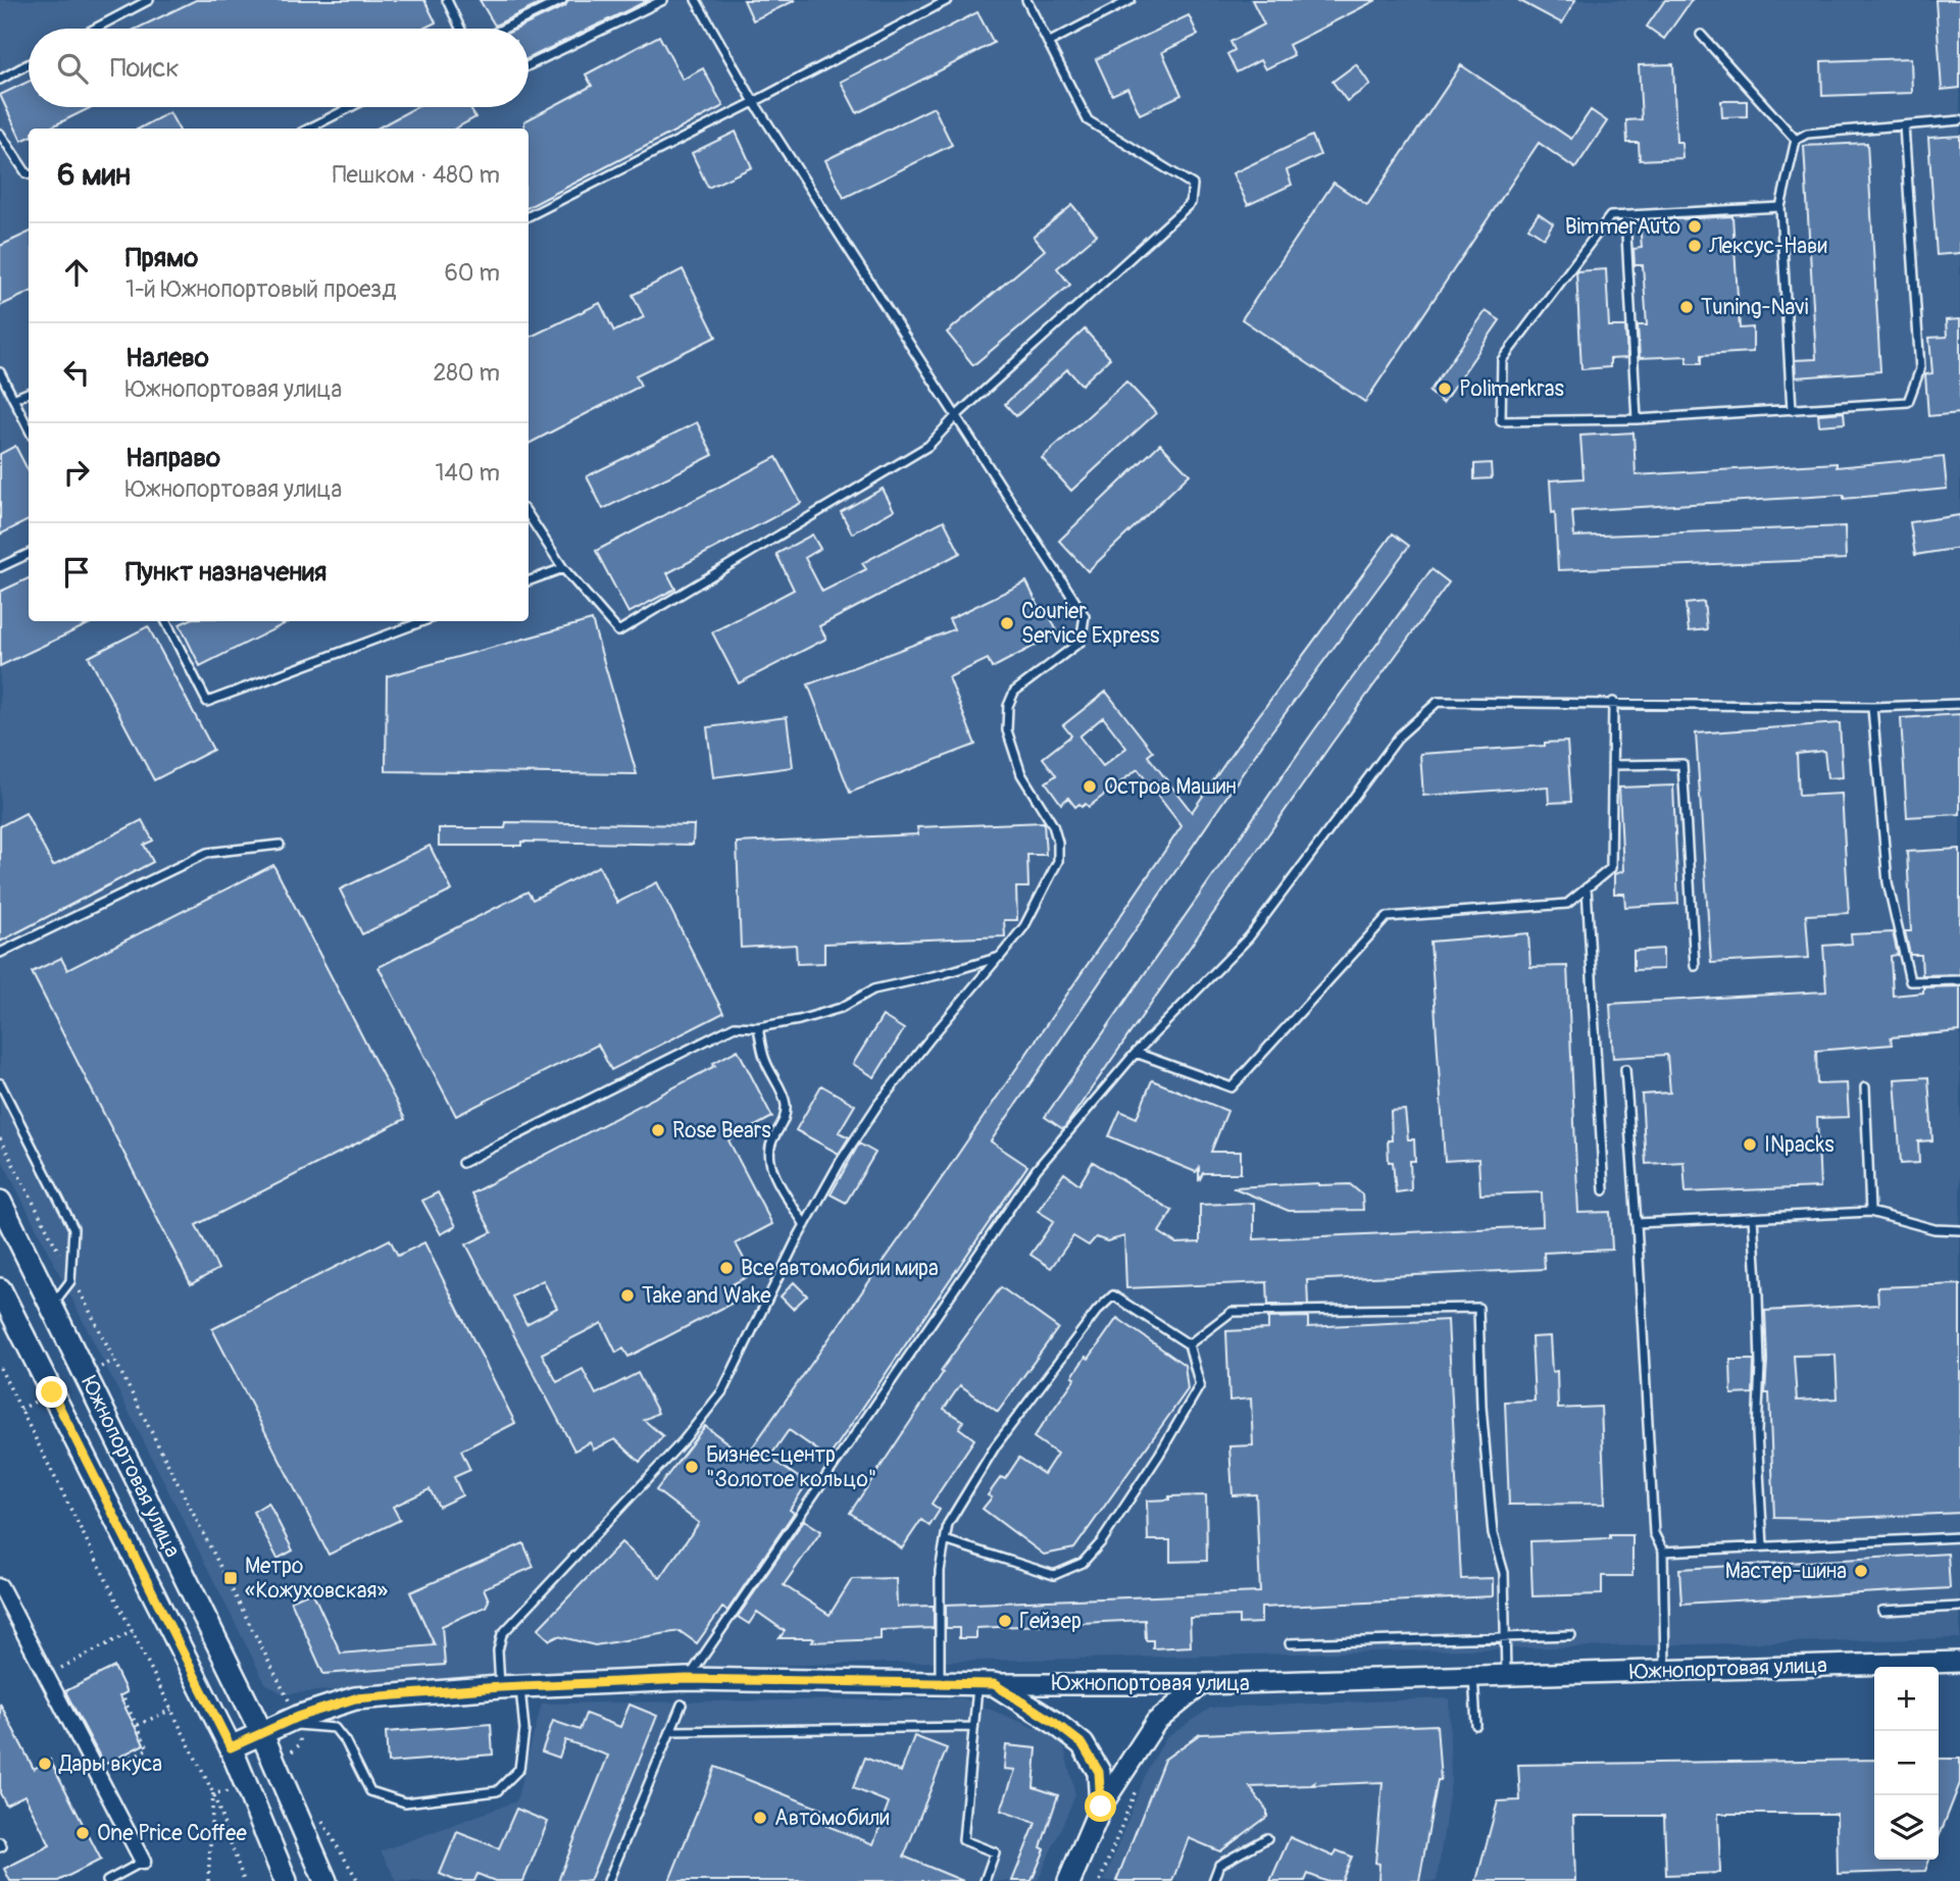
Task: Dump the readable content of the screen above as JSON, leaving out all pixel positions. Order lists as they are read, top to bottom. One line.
{"streets":{"main road":["Южнопортовая улица"]},"places":{"other":["BimmerAuto","Лексус-Нави","Tuning-Navi","Polimerkras","Courier Service Express","Остров Машин","Rose Bears","INpacks","Все автомобили мира","Take and Wake","Бизнес-центр \"Золотое кольцо\"","Мастер-шина","Гейзер","Дары вкуса","Автомобили","One Price Coffee"],"transit":["Метро «Кожуховская»"]},"page":{"search":"Поиск","heading":["6 мин","Пешком · 480 m"],"list":[["Прямо","1-й Южнопортовый проезд","60 m"],["Налево","Южнопортовая улица","280 m"],["Направо","Южнопортовая улица","140 m"],"Пункт назначения"],"map_buttons":["+","−"]}}
